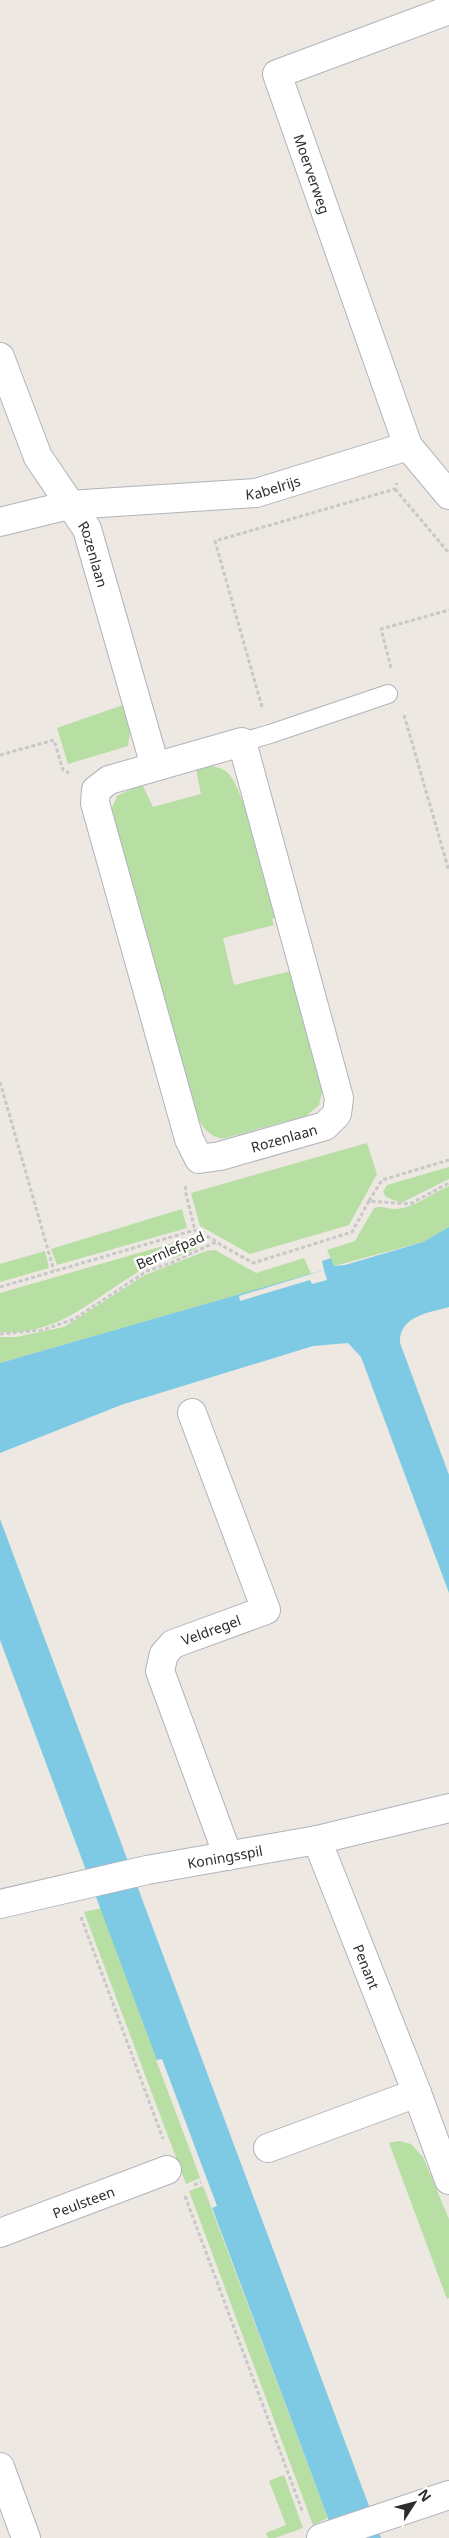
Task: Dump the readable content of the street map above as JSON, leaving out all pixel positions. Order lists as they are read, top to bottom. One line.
{"streets":{"street":["Moerverweg","Kabelrijs","Rozenlaan","Veldregel","Koningsspil","Penant","Peulsteen"],"path":["Bernlefpad"]},"crossings":[["Moerverweg","Kabelrijs"],["Kabelrijs","Rozenlaan"],["Veldregel","Koningsspil"],["Koningsspil","Penant"]],"north":"top right"}
